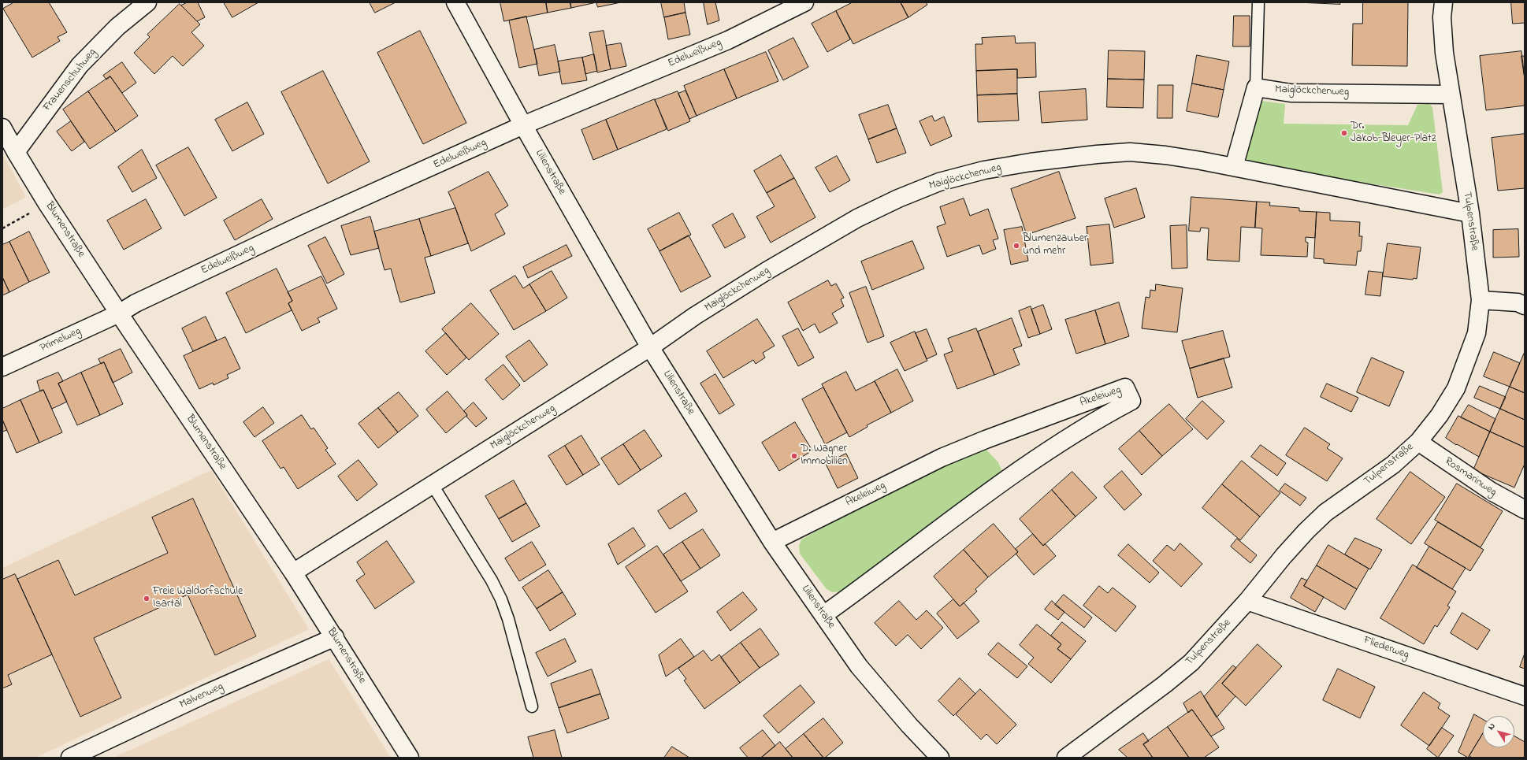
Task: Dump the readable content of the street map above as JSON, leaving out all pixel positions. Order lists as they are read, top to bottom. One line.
{"streets":{"street":["Edelweißweg","Frauenschuhweg","Maiglöckchenweg","Lilienstraße","Tulpenstraße","Blumenstraße","Primelweg","Akeleiweg","Rosmarinweg","Fliederweg","Malvenweg"]},"crossings":[["Edelweißweg","Lilienstraße"],["Edelweißweg","Blumenstraße"],["Edelweißweg","Primelweg"],["Frauenschuhweg","Blumenstraße"],["Maiglöckchenweg","Lilienstraße"],["Maiglöckchenweg","Tulpenstraße"],["Maiglöckchenweg","Blumenstraße"],["Lilienstraße","Akeleiweg"],["Tulpenstraße","Rosmarinweg"],["Tulpenstraße","Fliederweg"],["Blumenstraße","Primelweg"],["Blumenstraße","Malvenweg"]],"places":["Dr. Jakob-Bleyer-Platz","Blumenzauber und mehr","D. Wagner Immobilien","Freie Waldorfschule Isartal"],"north":"top left"}
